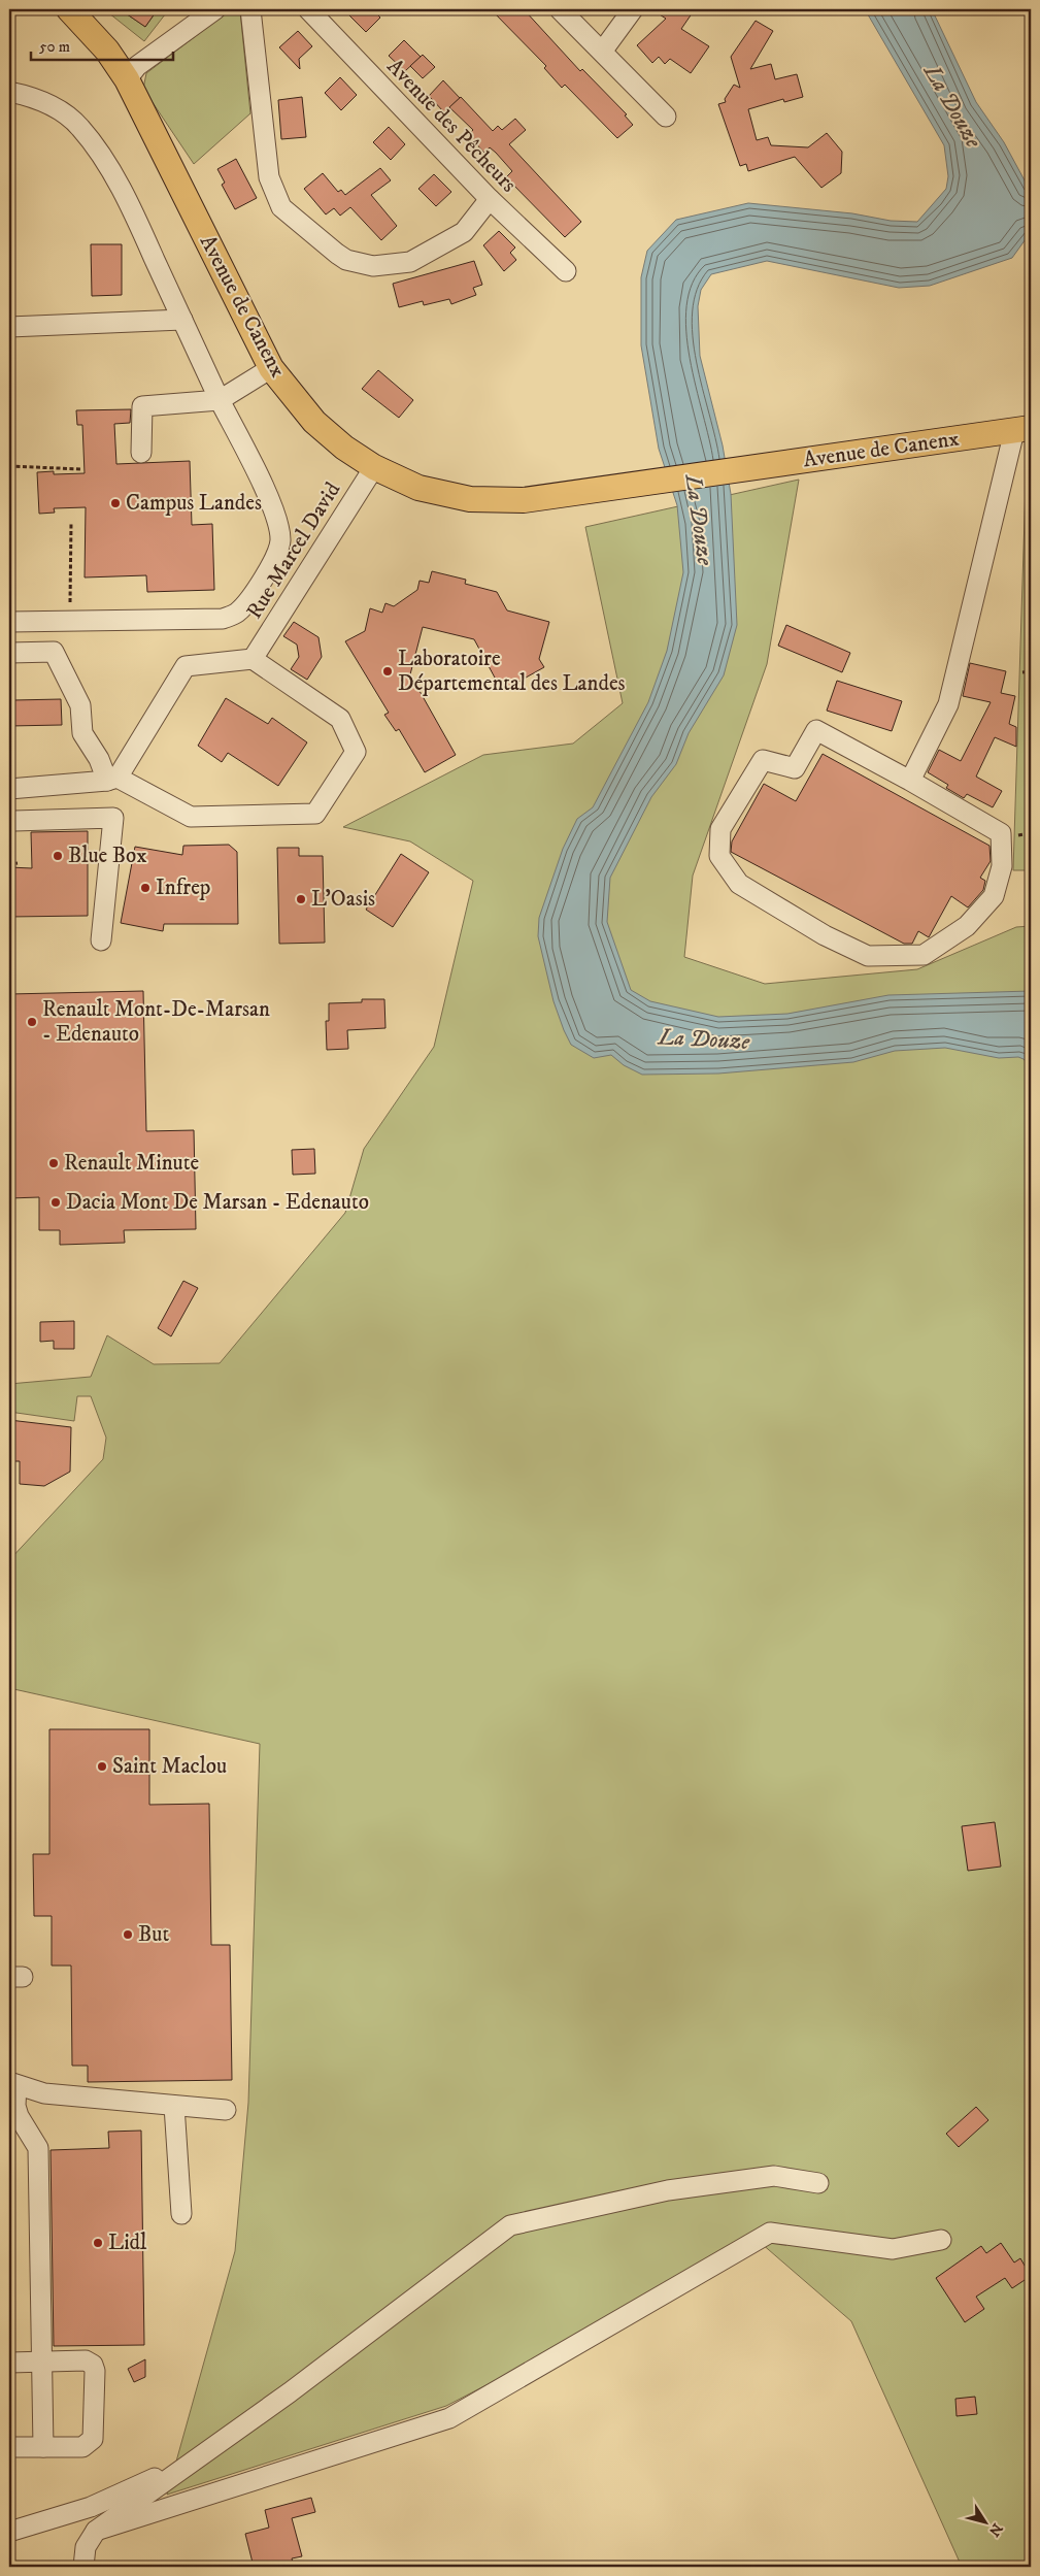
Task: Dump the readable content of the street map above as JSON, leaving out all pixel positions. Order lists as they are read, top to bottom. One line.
{"streets":{"main road":["Avenue de Canenx"],"street":["Avenue des Pêcheurs","Rue Marcel David"]},"crossings":[["Avenue de Canenx","Rue Marcel David"]],"water":["La Douze"],"places":["Campus Landes","Laboratoire Départemental des Landes","Blue Box","Infrep","L'Oasis","Renault Mont-De-Marsan - Edenauto","Renault Minute","Dacia Mont De Marsan - Edenauto","Saint Maclou","But","Lidl"],"scale_bar":"50 m","north":"bottom right"}
